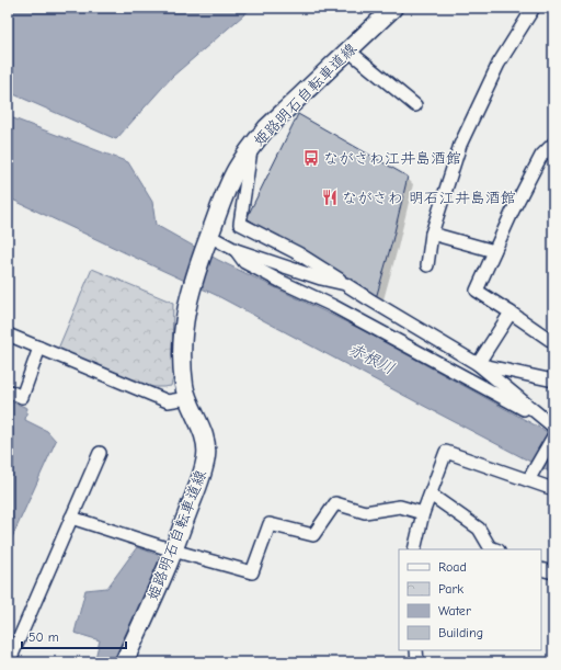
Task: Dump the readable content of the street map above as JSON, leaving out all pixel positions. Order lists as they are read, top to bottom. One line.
{"streets":{"main road":["姫路明石自転車道線"]},"water":["赤根川"],"places":{"bus stop":["ながさわ江井島酒館"],"restaurant":["ながさわ 明石江井島酒館"]},"legend":["Road","Park","Water","Building"],"scale_bar":"50 m"}
